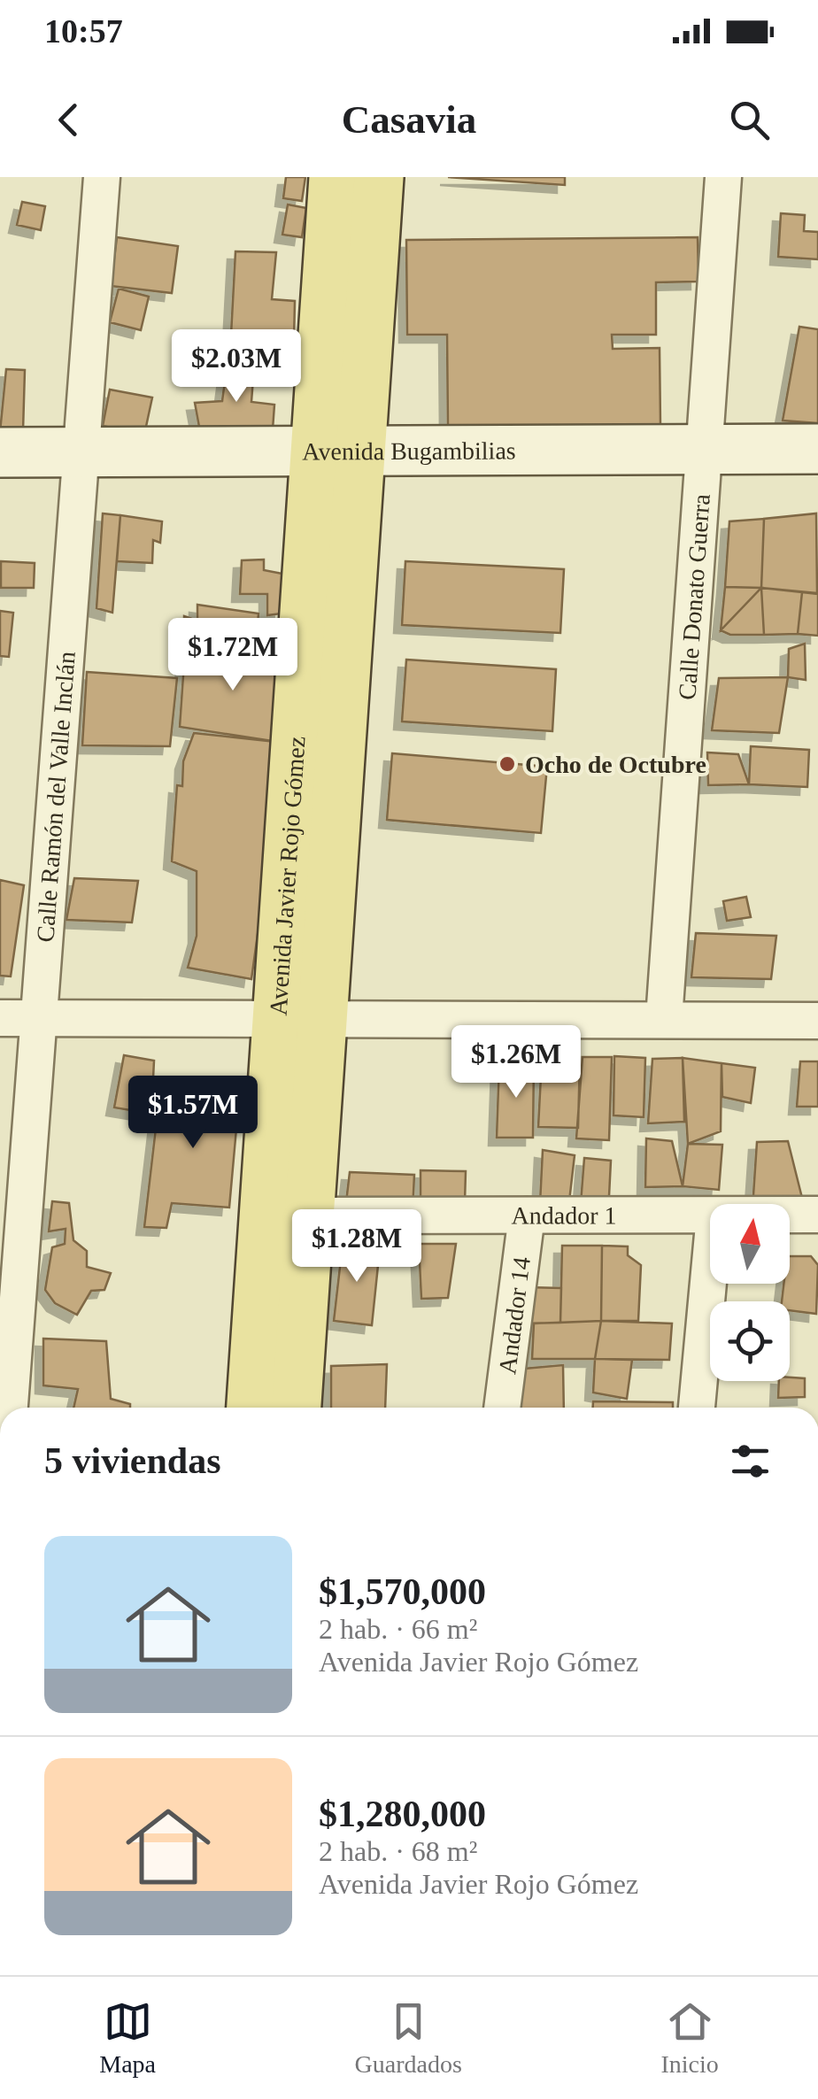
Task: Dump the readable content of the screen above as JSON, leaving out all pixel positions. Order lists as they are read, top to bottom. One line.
{"streets":{"main road":["Avenida Bugambilias","Avenida Javier Rojo Gómez"],"street":["Calle Donato Guerra","Calle Ramón del Valle Inclán","Andador 1","Andador 14"]},"crossings":[["Avenida Bugambilias","Calle Donato Guerra"],["Avenida Bugambilias","Calle Ramón del Valle Inclán"],["Avenida Bugambilias","Avenida Javier Rojo Gómez"],["Avenida Javier Rojo Gómez","Andador 1"],["Andador 1","Andador 14"]],"places":["Ocho de Octubre"],"north":"top","page":{"status":"10:57","header":"Casavia","price":["$2.03M","$1.72M","$1.26M","$1.57M","$1.28M"],"heading":"5 viviendas","list":[{"name":"$1,570,000","note":"2 hab. · 66 m² · Avenida Javier Rojo Gómez"},{"name":"$1,280,000","note":"2 hab. · 68 m² · Avenida Javier Rojo Gómez"}],"tabs":["Mapa","Guardados","Inicio"]}}
